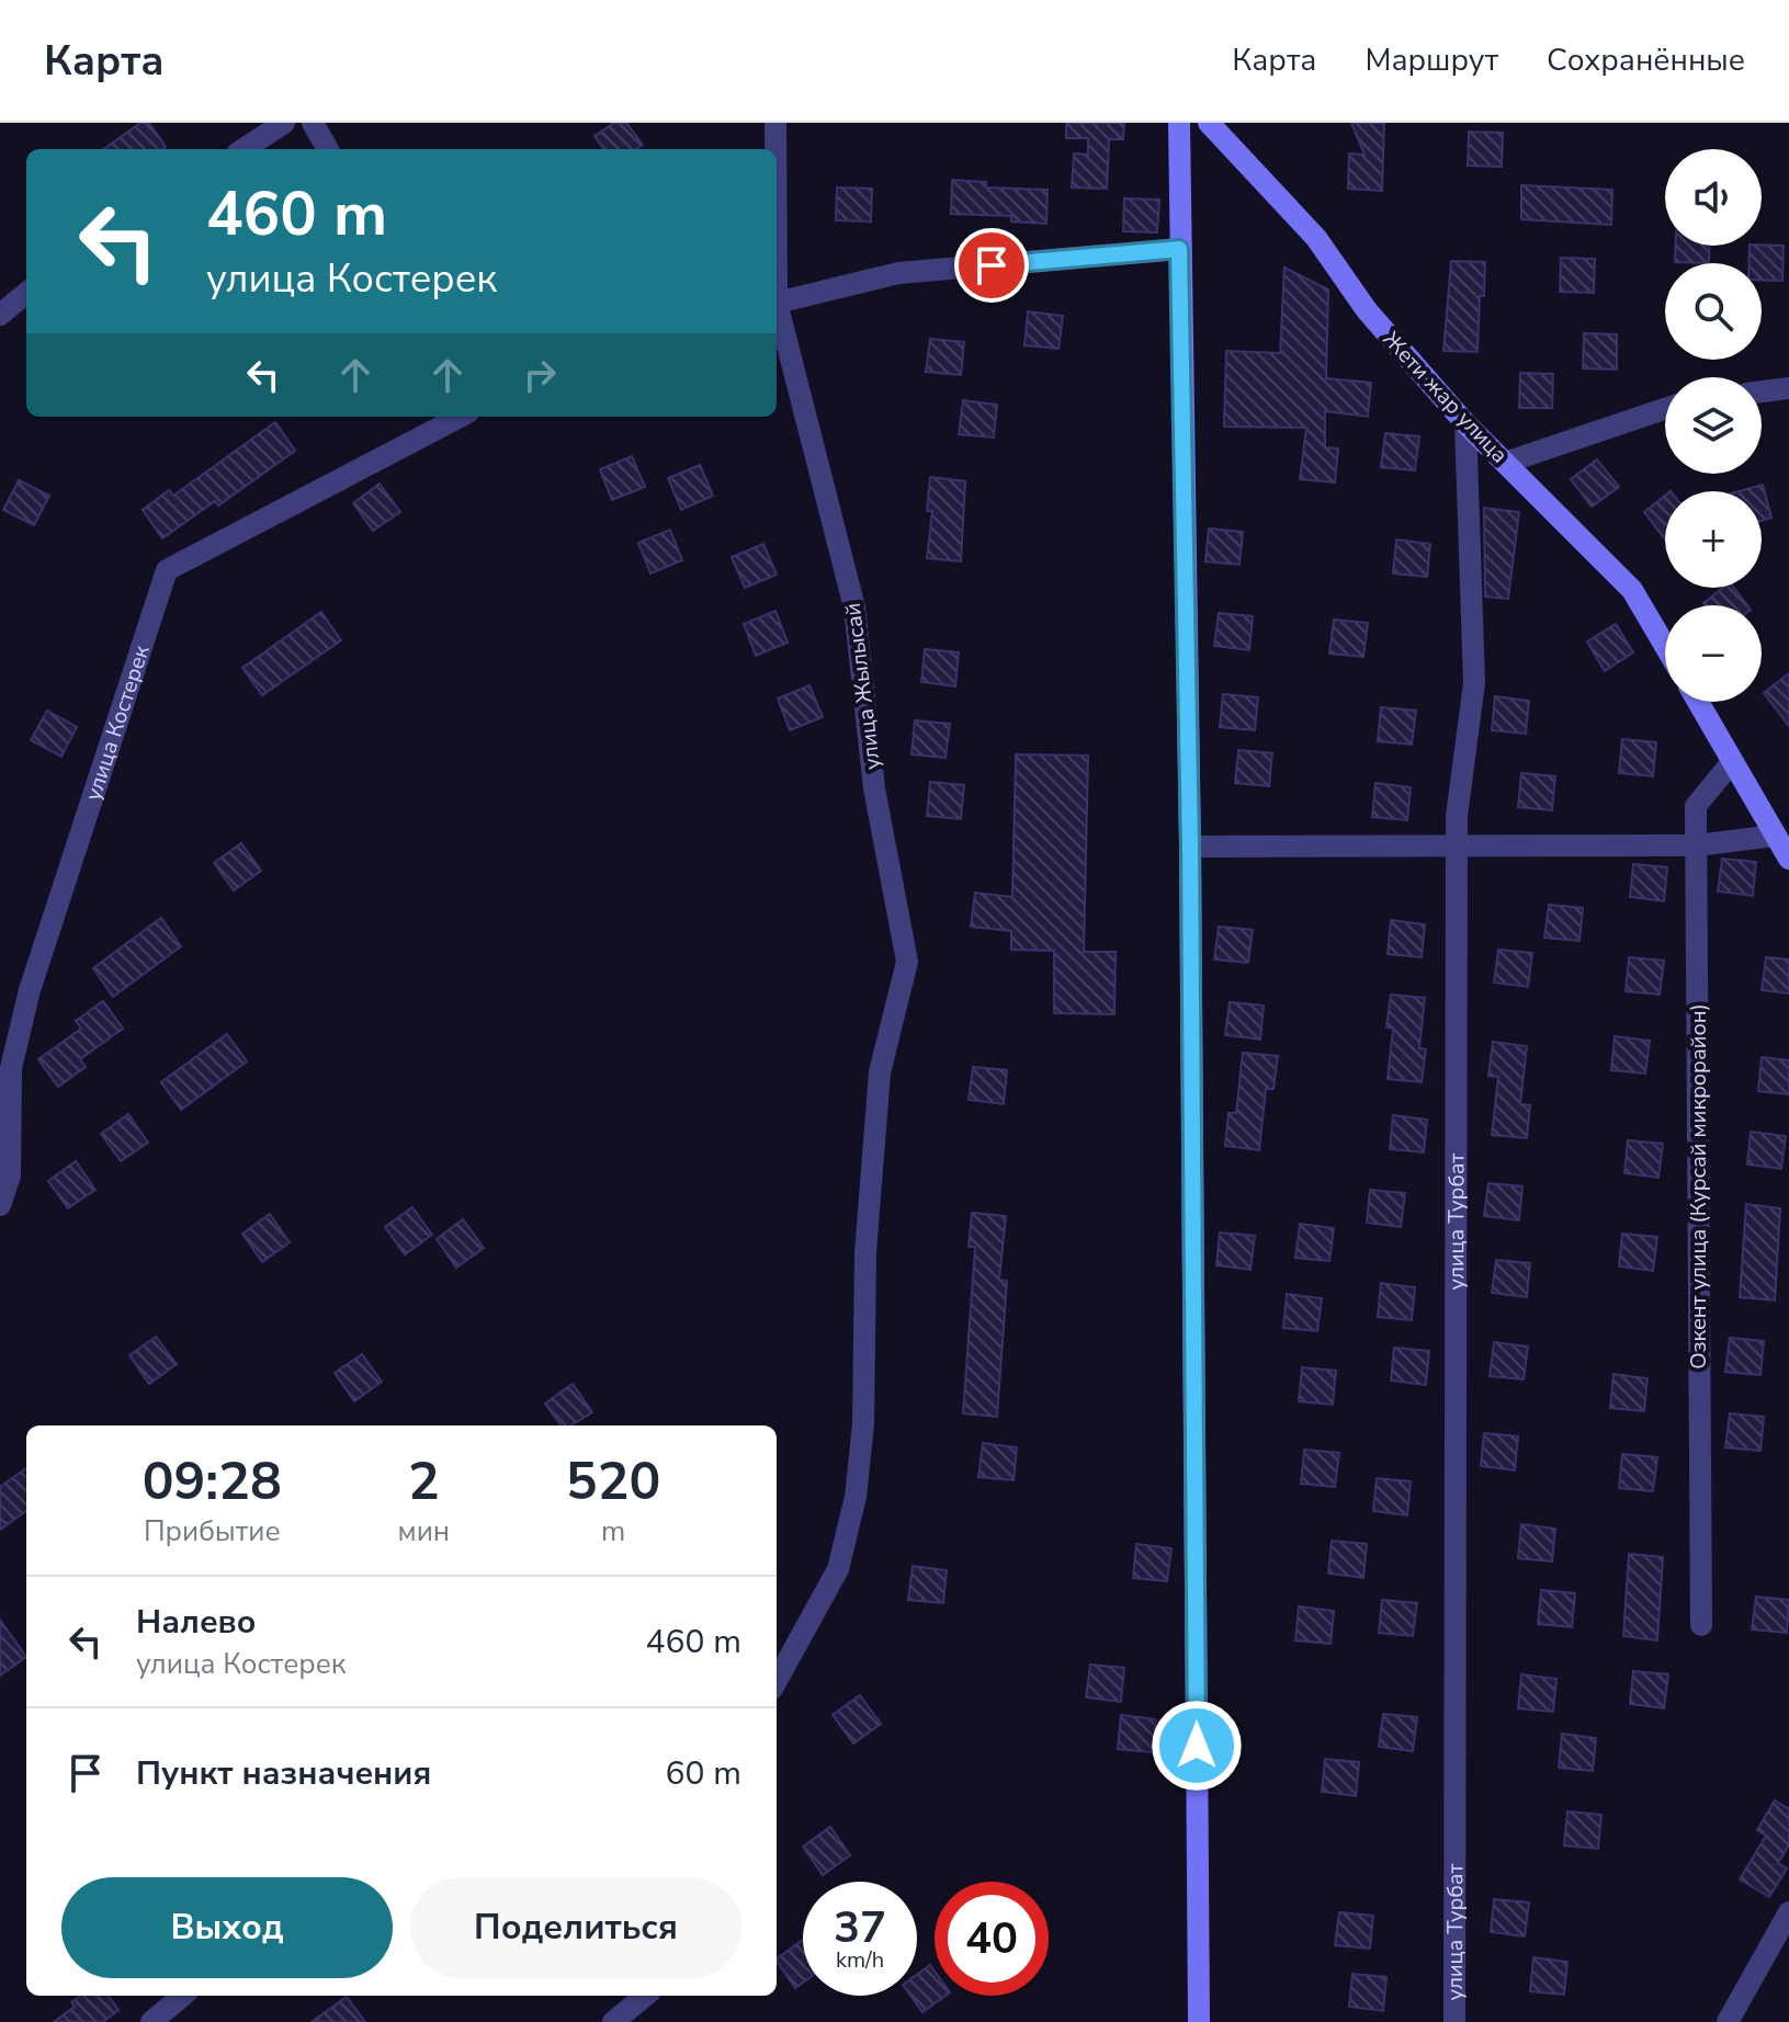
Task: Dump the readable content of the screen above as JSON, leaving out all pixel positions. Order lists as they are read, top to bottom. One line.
{"streets":{"street":["Жети жар улица","улица Жылысай","улица Костерек","Озкент улица (Курсай микрорайон)","улица Турбат"]},"crossings":[["Жети жар улица","улица Турбат"]],"page":{"header":"Карта","nav":["Карта","Маршрут","Сохранённые"],"map_buttons":["+","−"],"turn":["460 m","улица Костерек"],"eta":["09:28","Прибытие","2","мин","520","m"],"list":[{"name":"Налево","note":"улица Костерек","value":"460 m"},{"name":"Пункт назначения","value":"60 m"}],"buttons":["Выход","Поделиться"],"speed":"37 km/h","limit":"40"}}
